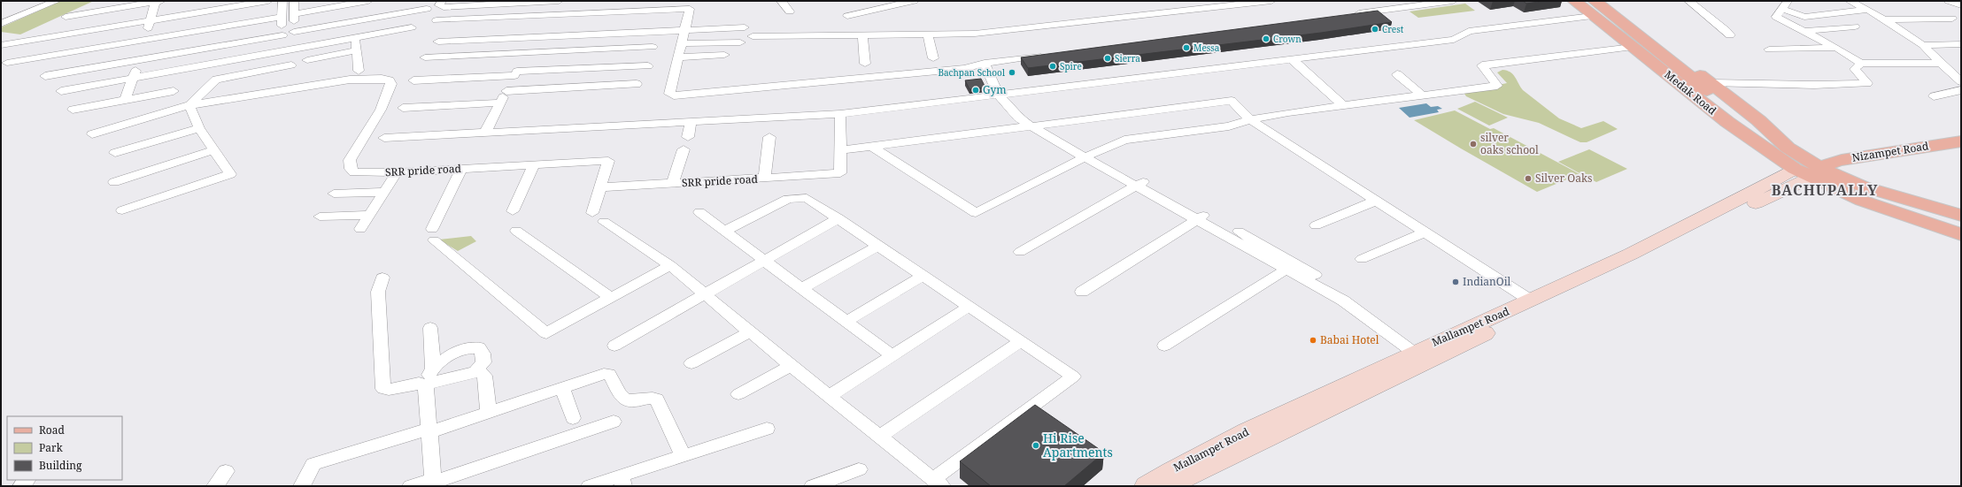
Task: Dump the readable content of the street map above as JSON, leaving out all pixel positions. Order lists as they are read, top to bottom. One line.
{"streets":{"main road":["Medak Road","Nizampet Road","Mallampet Road"],"street":["SRR pride road"]},"crossings":[["Medak Road","Nizampet Road"],["Medak Road","Mallampet Road"],["Nizampet Road","Mallampet Road"]],"districts":["BACHUPALLY"],"places":["Crest","Crown","Messa","Sierra","Spire","Bachpan School","Gym","silver oaks school","Silver Oaks","IndianOil","Babai Hotel","Hi Rise Apartments"],"legend":["Road","Park","Building"]}
